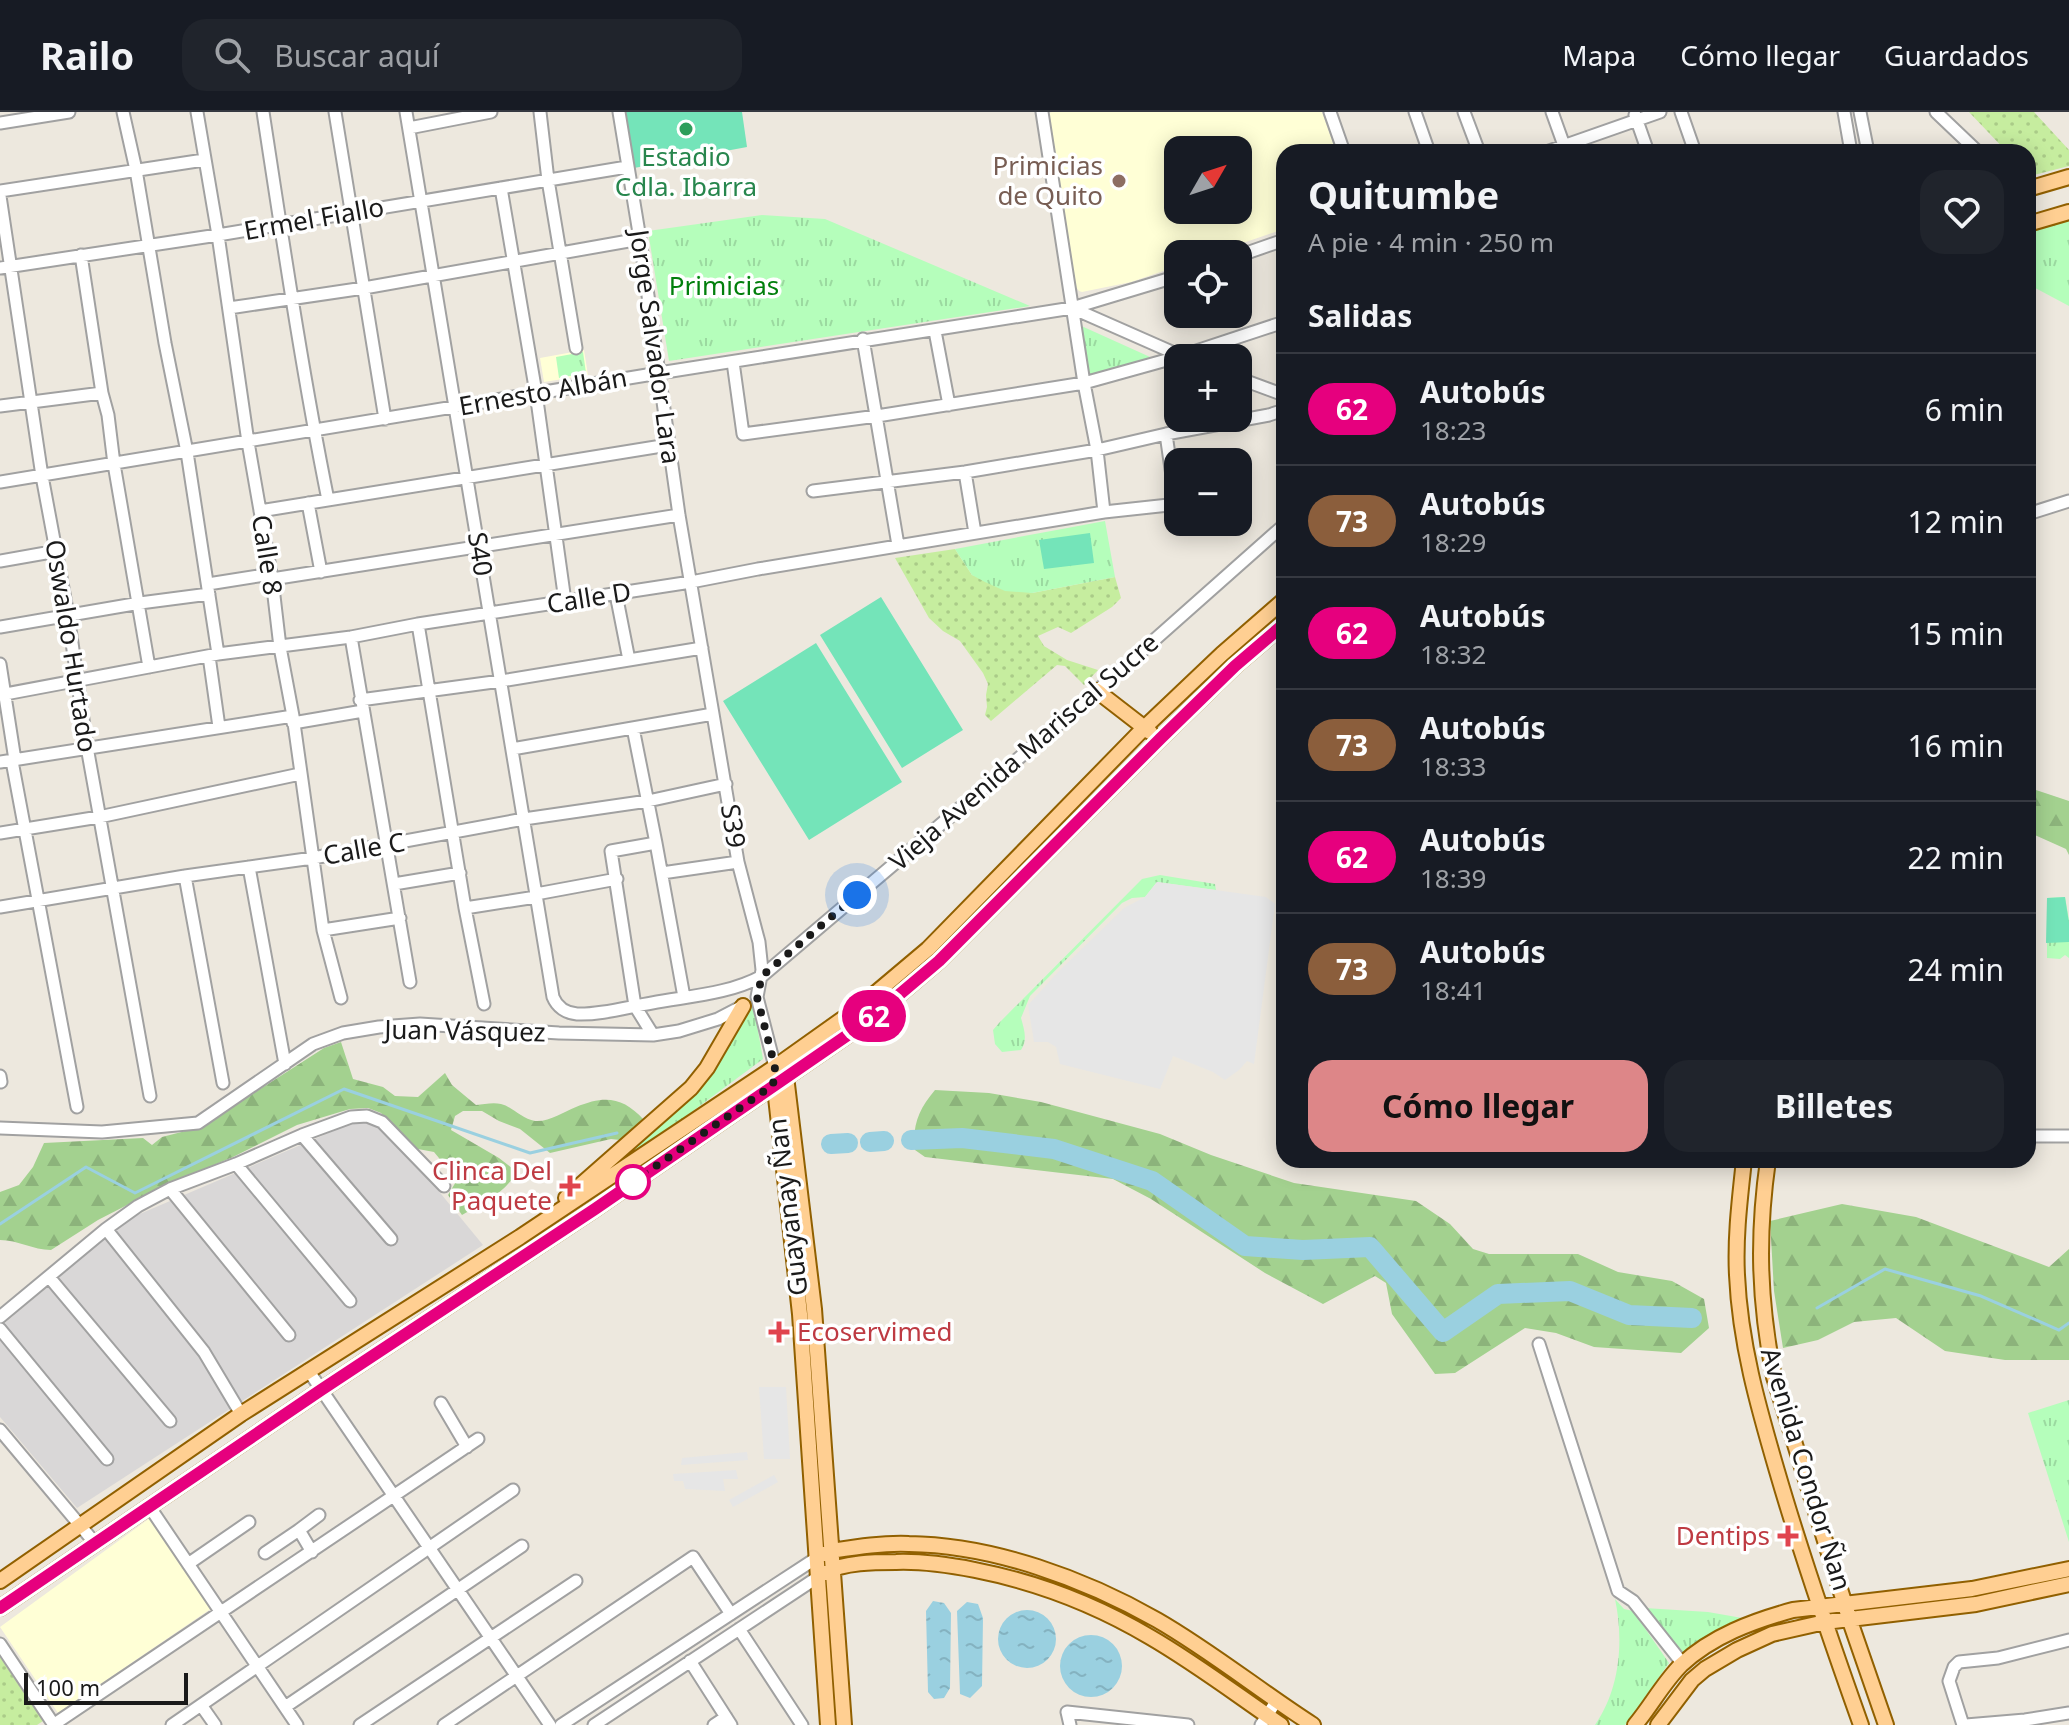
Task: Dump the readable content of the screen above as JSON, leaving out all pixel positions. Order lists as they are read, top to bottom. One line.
{"streets":{"main road":["Guayanay Ñan","Avenida Condor Ñan"],"street":["Ermel Fiallo","Jorge Salvador Lara","Ernesto Albán","S40","Calle 8","Calle D","Oswaldo Hurtado","Vieja Avenida Mariscal Sucre","S39","Calle C","Juan Vásquez"]},"crossings":[["Ermel Fiallo","Jorge Salvador Lara"],["Ermel Fiallo","S40"],["Ermel Fiallo","Calle 8"],["Ermel Fiallo","Oswaldo Hurtado"],["Jorge Salvador Lara","Ernesto Albán"],["Jorge Salvador Lara","Calle D"],["Jorge Salvador Lara","S39"],["Ernesto Albán","S40"],["Ernesto Albán","Calle 8"],["Ernesto Albán","Oswaldo Hurtado"],["S40","Calle D"],["S40","Calle C"],["S40","Juan Vásquez"],["Calle 8","Calle D"],["Calle 8","Calle C"],["Calle D","Oswaldo Hurtado"],["Calle D","S39"],["Oswaldo Hurtado","Calle C"],["Vieja Avenida Mariscal Sucre","S39"],["Vieja Avenida Mariscal Sucre","Juan Vásquez"],["S39","Calle C"],["S39","Juan Vásquez"],["S39","Guayanay Ñan"]],"parks":["Primicias"],"places":{"other":["Estadio Cdla. Ibarra","Primicias de Quito"],"health":["Clinca Del Paquete","Ecoservimed","Dentips"]},"lines":["bus line 62"],"scale_bar":"100 m","north":"top right","page":{"header":"Railo","search":"Buscar aquí","nav":["Mapa","Cómo llegar","Guardados"],"on_map":"62","map_buttons":["+","−"],"heading":[["Quitumbe","A pie · 4 min · 250 m"],"Salidas"],"list":[{"mark":"62","name":"Autobús","note":"18:23","value":"6 min"},{"mark":"73","name":"Autobús","note":"18:29","value":"12 min"},{"mark":"62","name":"Autobús","note":"18:32","value":"15 min"},{"mark":"73","name":"Autobús","note":"18:33","value":"16 min"},{"mark":"62","name":"Autobús","note":"18:39","value":"22 min"},{"mark":"73","name":"Autobús","note":"18:41","value":"24 min"}],"buttons":["Cómo llegar","Billetes"],"scale":"100 m"}}
